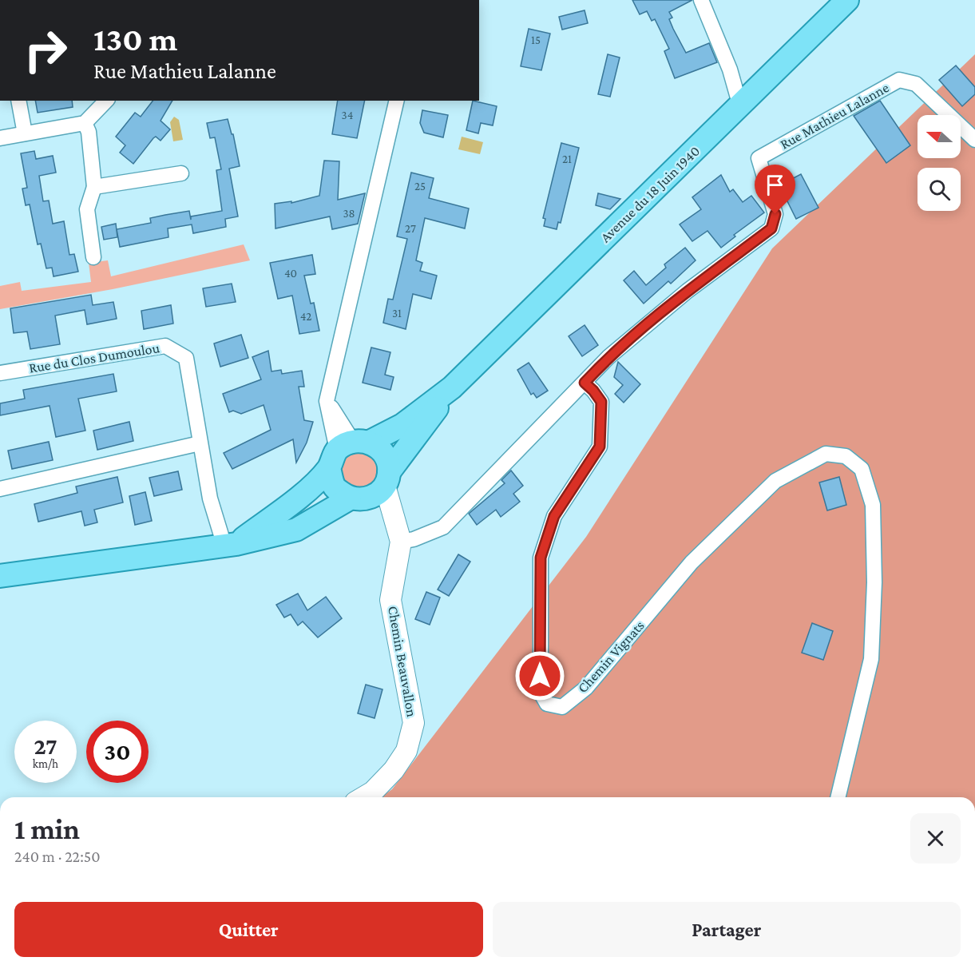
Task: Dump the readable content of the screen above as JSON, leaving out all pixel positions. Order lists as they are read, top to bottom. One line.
{"streets":{"main road":["Avenue du 18 Juin 1940"],"street":["Rue Mathieu Lalanne","Rue du Clos Dumoulou","Chemin Vignats","Chemin Beauvallon"]},"crossings":[["Rue Mathieu Lalanne","Chemin Vignats"],["Avenue du 18 Juin 1940","Rue du Clos Dumoulou"],["Avenue du 18 Juin 1940","Chemin Beauvallon"]],"house_numbers":["15","34","21","25","38","27","40","31","42"],"north":"left","page":{"turn":["130 m","Rue Mathieu Lalanne"],"speed":"27 km/h","limit":"30","heading":["1 min","240 m · 22:50"],"buttons":["Quitter","Partager"]}}
